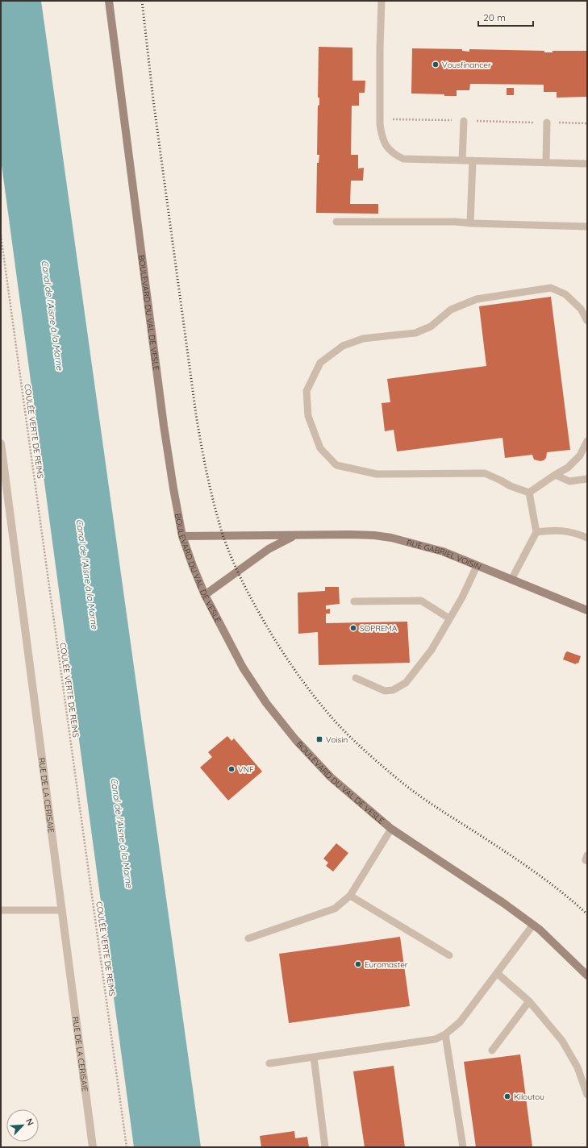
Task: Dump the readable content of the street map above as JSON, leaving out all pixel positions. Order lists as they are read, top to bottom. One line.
{"streets":{"street":["BOULEVARD DU VAL DE VESLE","RUE GABRIEL VOISIN","RUE DE LA CERISAIE"],"path":["COULÉE VERTE DE REIMS"]},"crossings":[["BOULEVARD DU VAL DE VESLE","RUE GABRIEL VOISIN"]],"water":["Canal de l'Aisne à la Marne"],"places":{"other":["Vousfinancer","SOPREMA","VNF","Euromaster","Kiloutou"],"transit":["Voisin"]},"scale_bar":"20 m","north":"top right"}
